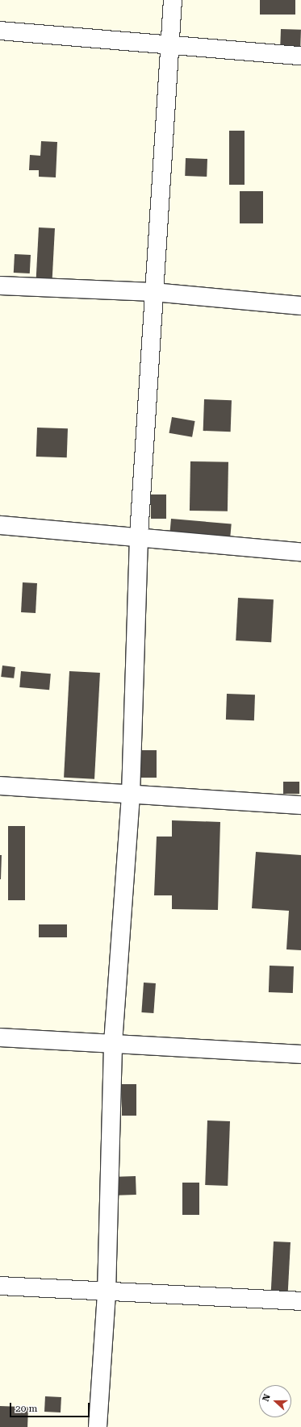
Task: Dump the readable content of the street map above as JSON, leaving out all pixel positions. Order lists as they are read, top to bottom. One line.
{"scale_bar":"20 m","north":"left"}
